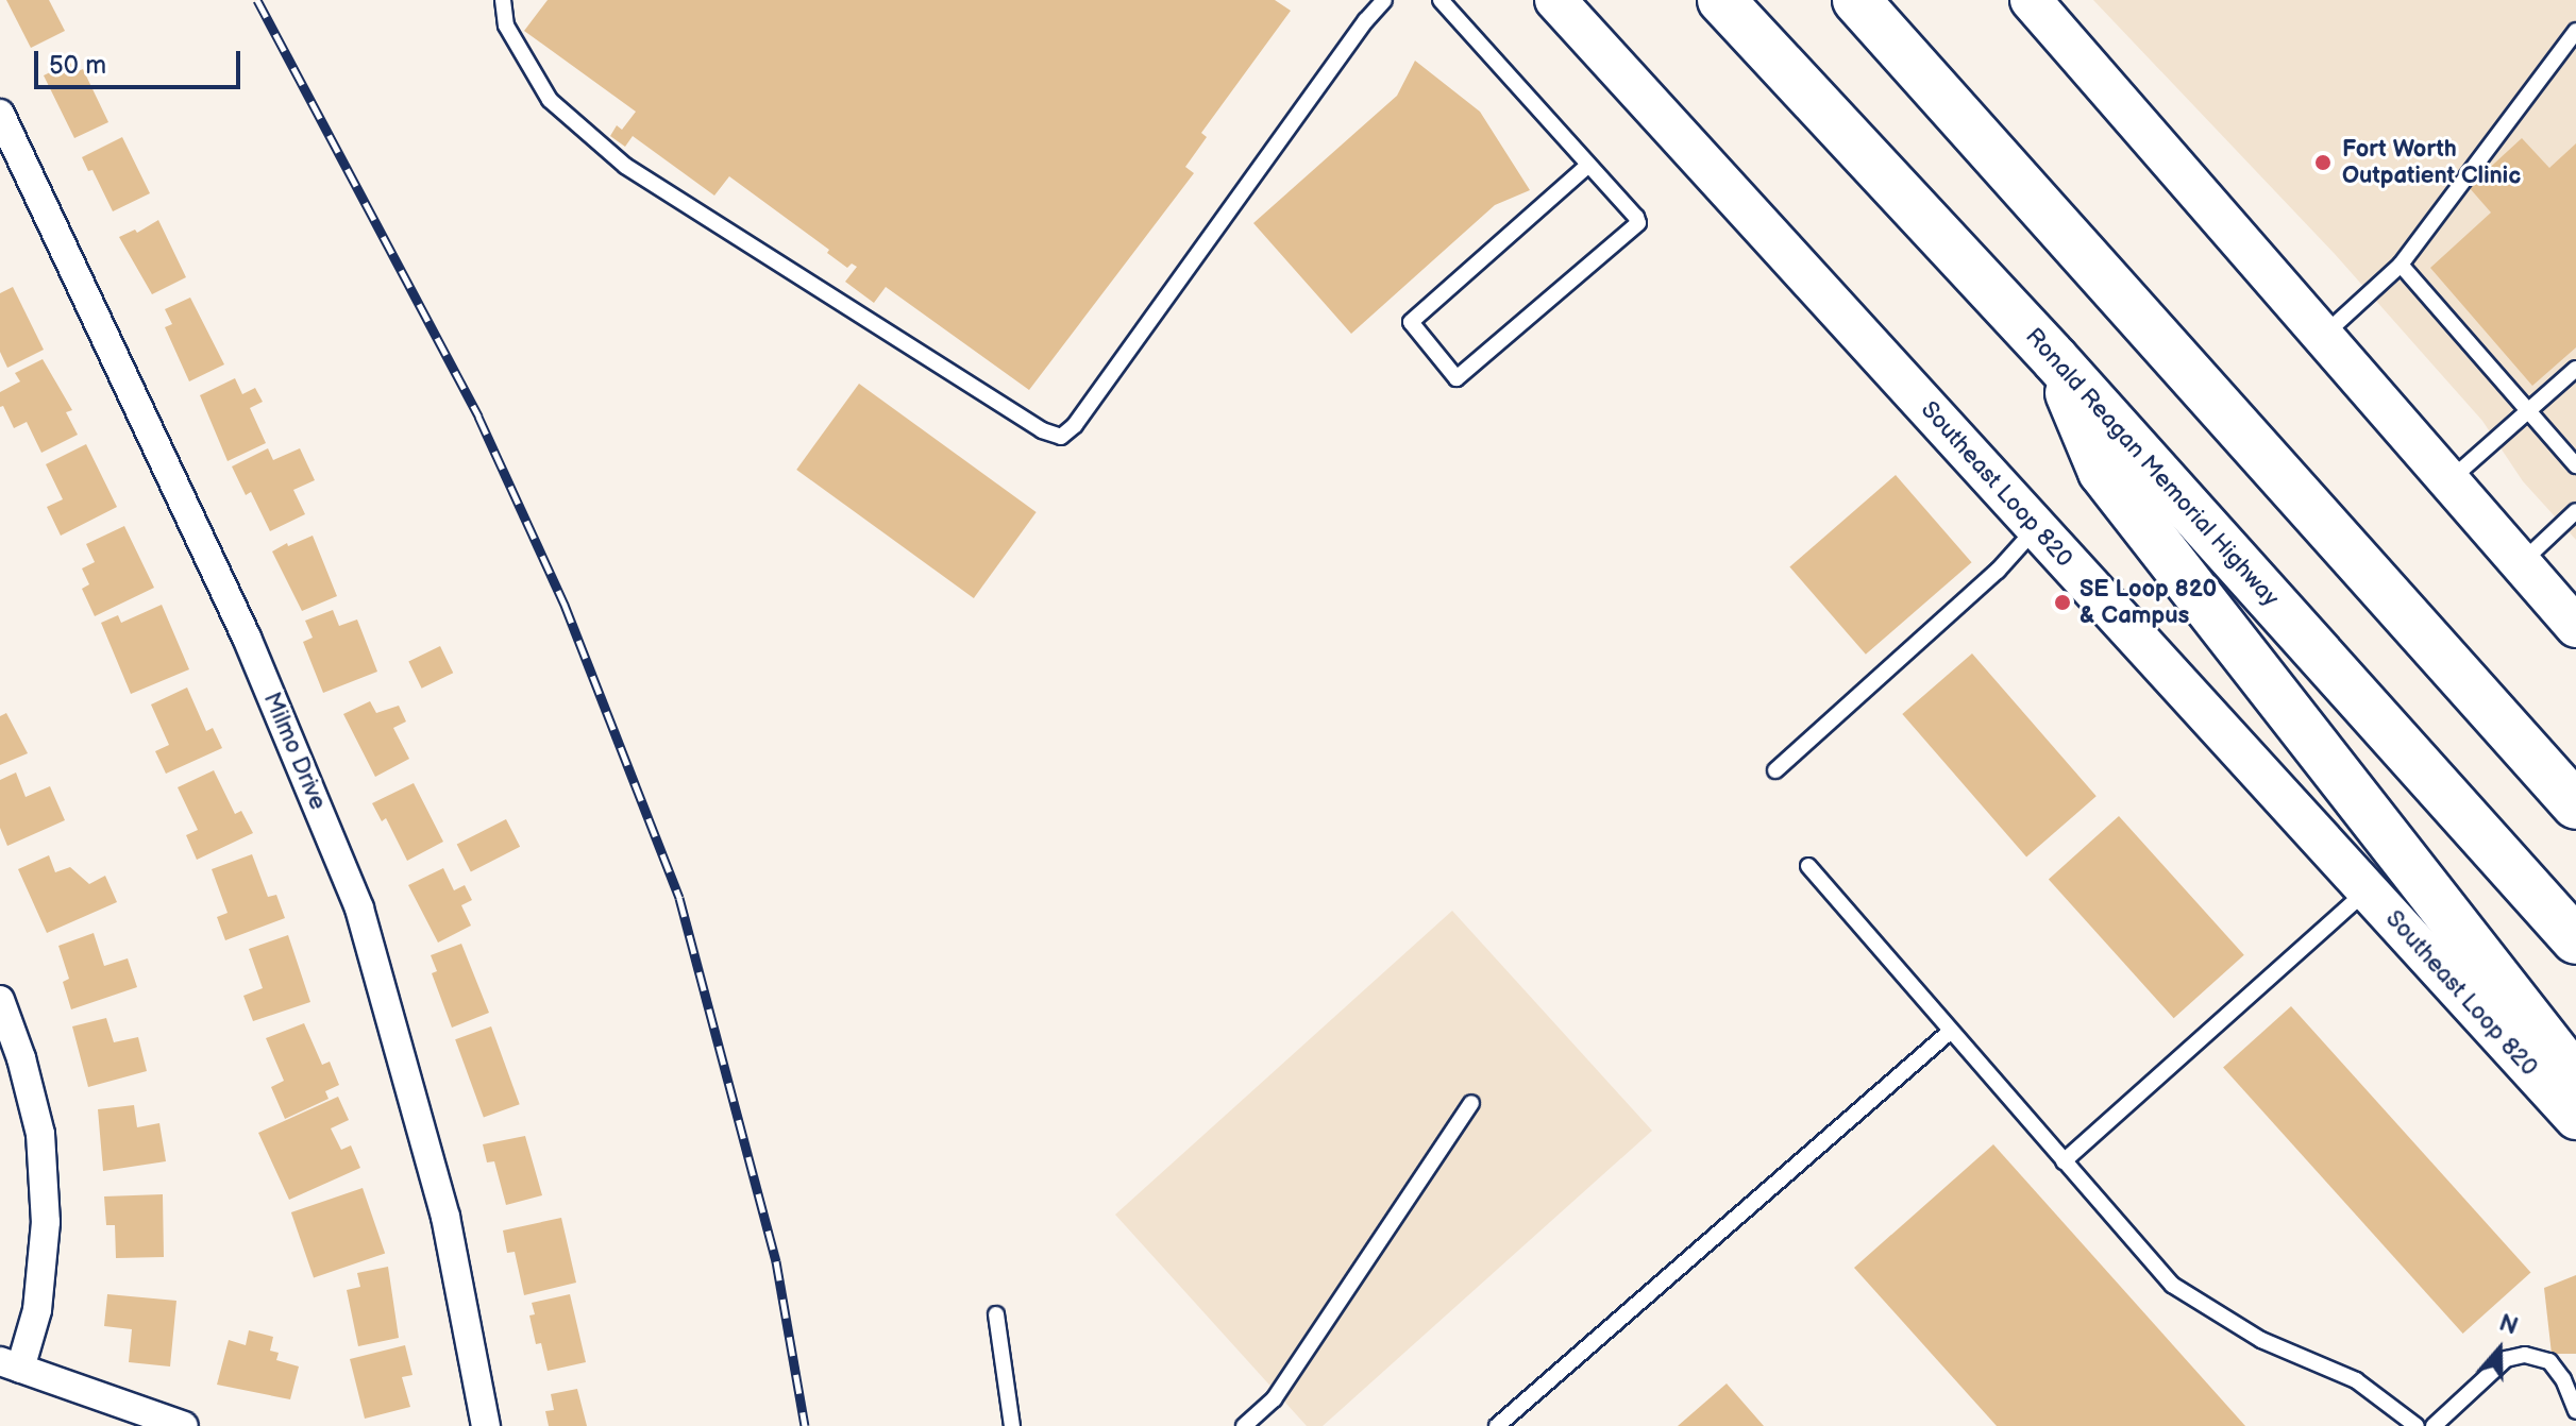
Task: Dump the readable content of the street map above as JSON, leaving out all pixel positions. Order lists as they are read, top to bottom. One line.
{"streets":{"highway":["Ronald Reagan Memorial Highway"],"main road":["Southeast Loop 820"],"street":["Milmo Drive"]},"places":["Fort Worth Outpatient Clinic","SE Loop 820 & Campus"],"scale_bar":"50 m","north":"top"}
